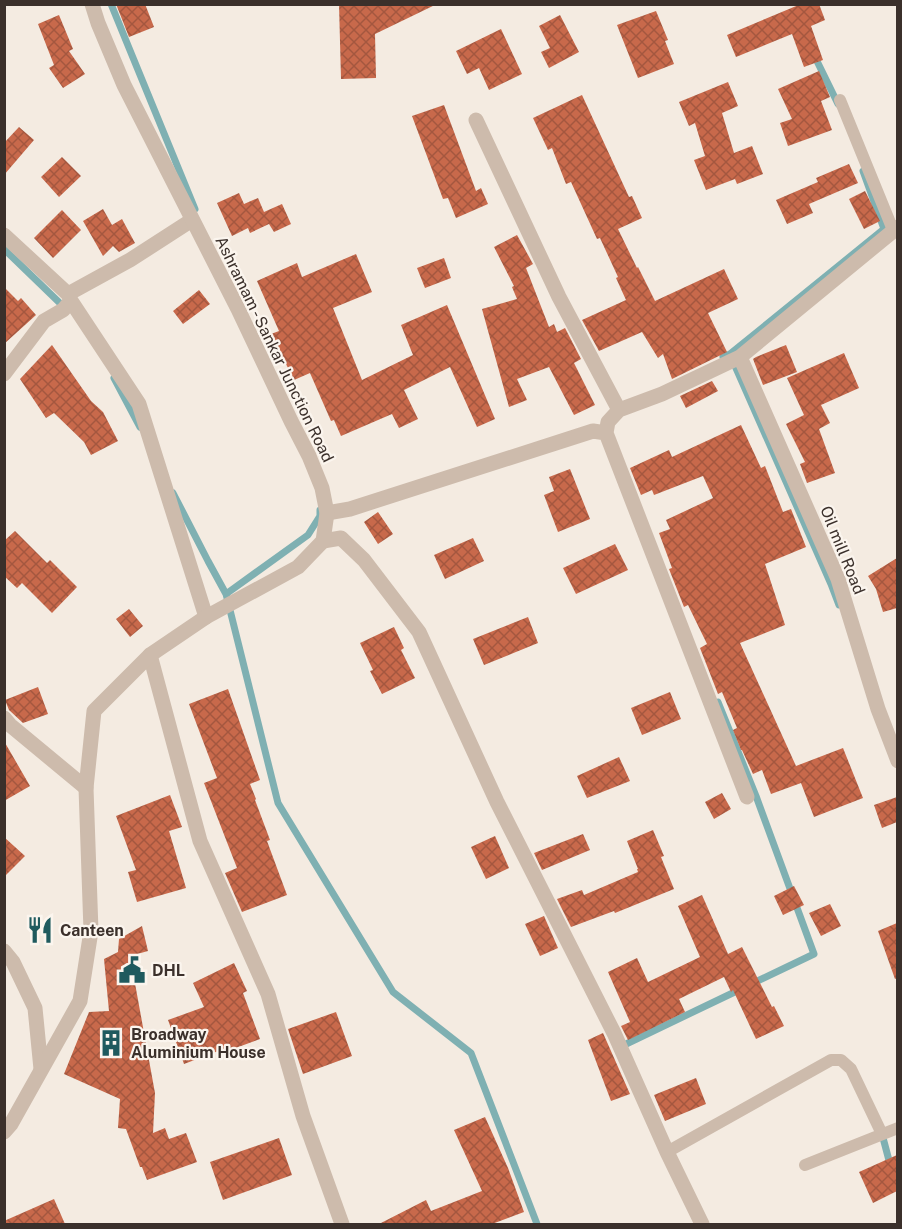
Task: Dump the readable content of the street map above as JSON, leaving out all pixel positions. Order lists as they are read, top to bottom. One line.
{"streets":{"street":["Ashramam - Sankar Junction Road","Oil mill Road"]},"places":{"restaurant":["Canteen"],"public building":["DHL"],"building":["Broadway Aluminium House"]}}
